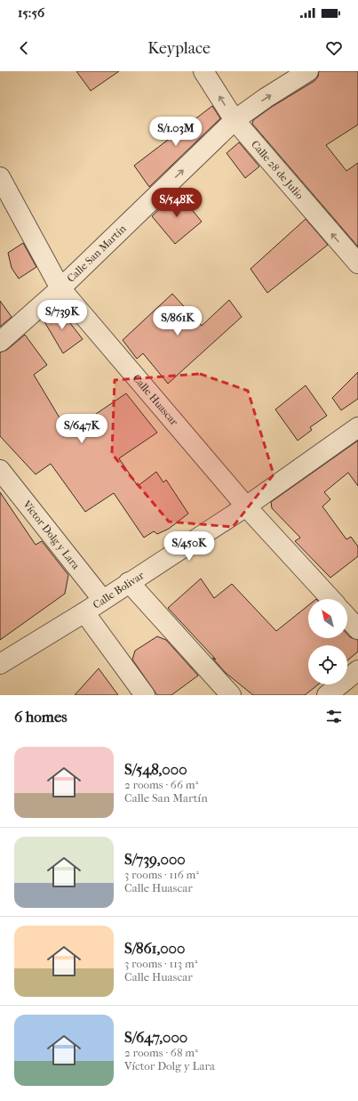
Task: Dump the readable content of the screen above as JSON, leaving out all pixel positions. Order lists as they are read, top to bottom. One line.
{"streets":{"street":["Calle 28 de Julio","Calle San Martín","Calle Huascar","Víctor Dolg y Lara","Calle Bolivar"]},"crossings":[["Calle 28 de Julio","Calle San Martín"],["Calle San Martín","Calle Huascar"],["Calle Huascar","Calle Bolivar"],["Víctor Dolg y Lara","Calle Bolivar"]],"one_way":["Calle 28 de Julio","Calle San Martín"],"north":"top left","page":{"status":"15:56","header":"Keyplace","price":["S/1.03M","S/548K","S/739K","S/861K","S/647K","S/450K"],"heading":"6 homes","list":[{"name":"S/548,000","note":"2 rooms · 66 m² · Calle San Martín"},{"name":"S/739,000","note":"3 rooms · 116 m² · Calle Huascar"},{"name":"S/861,000","note":"3 rooms · 113 m² · Calle Huascar"},{"name":"S/647,000","note":"2 rooms · 68 m² · Víctor Dolg y Lara"}]}}
